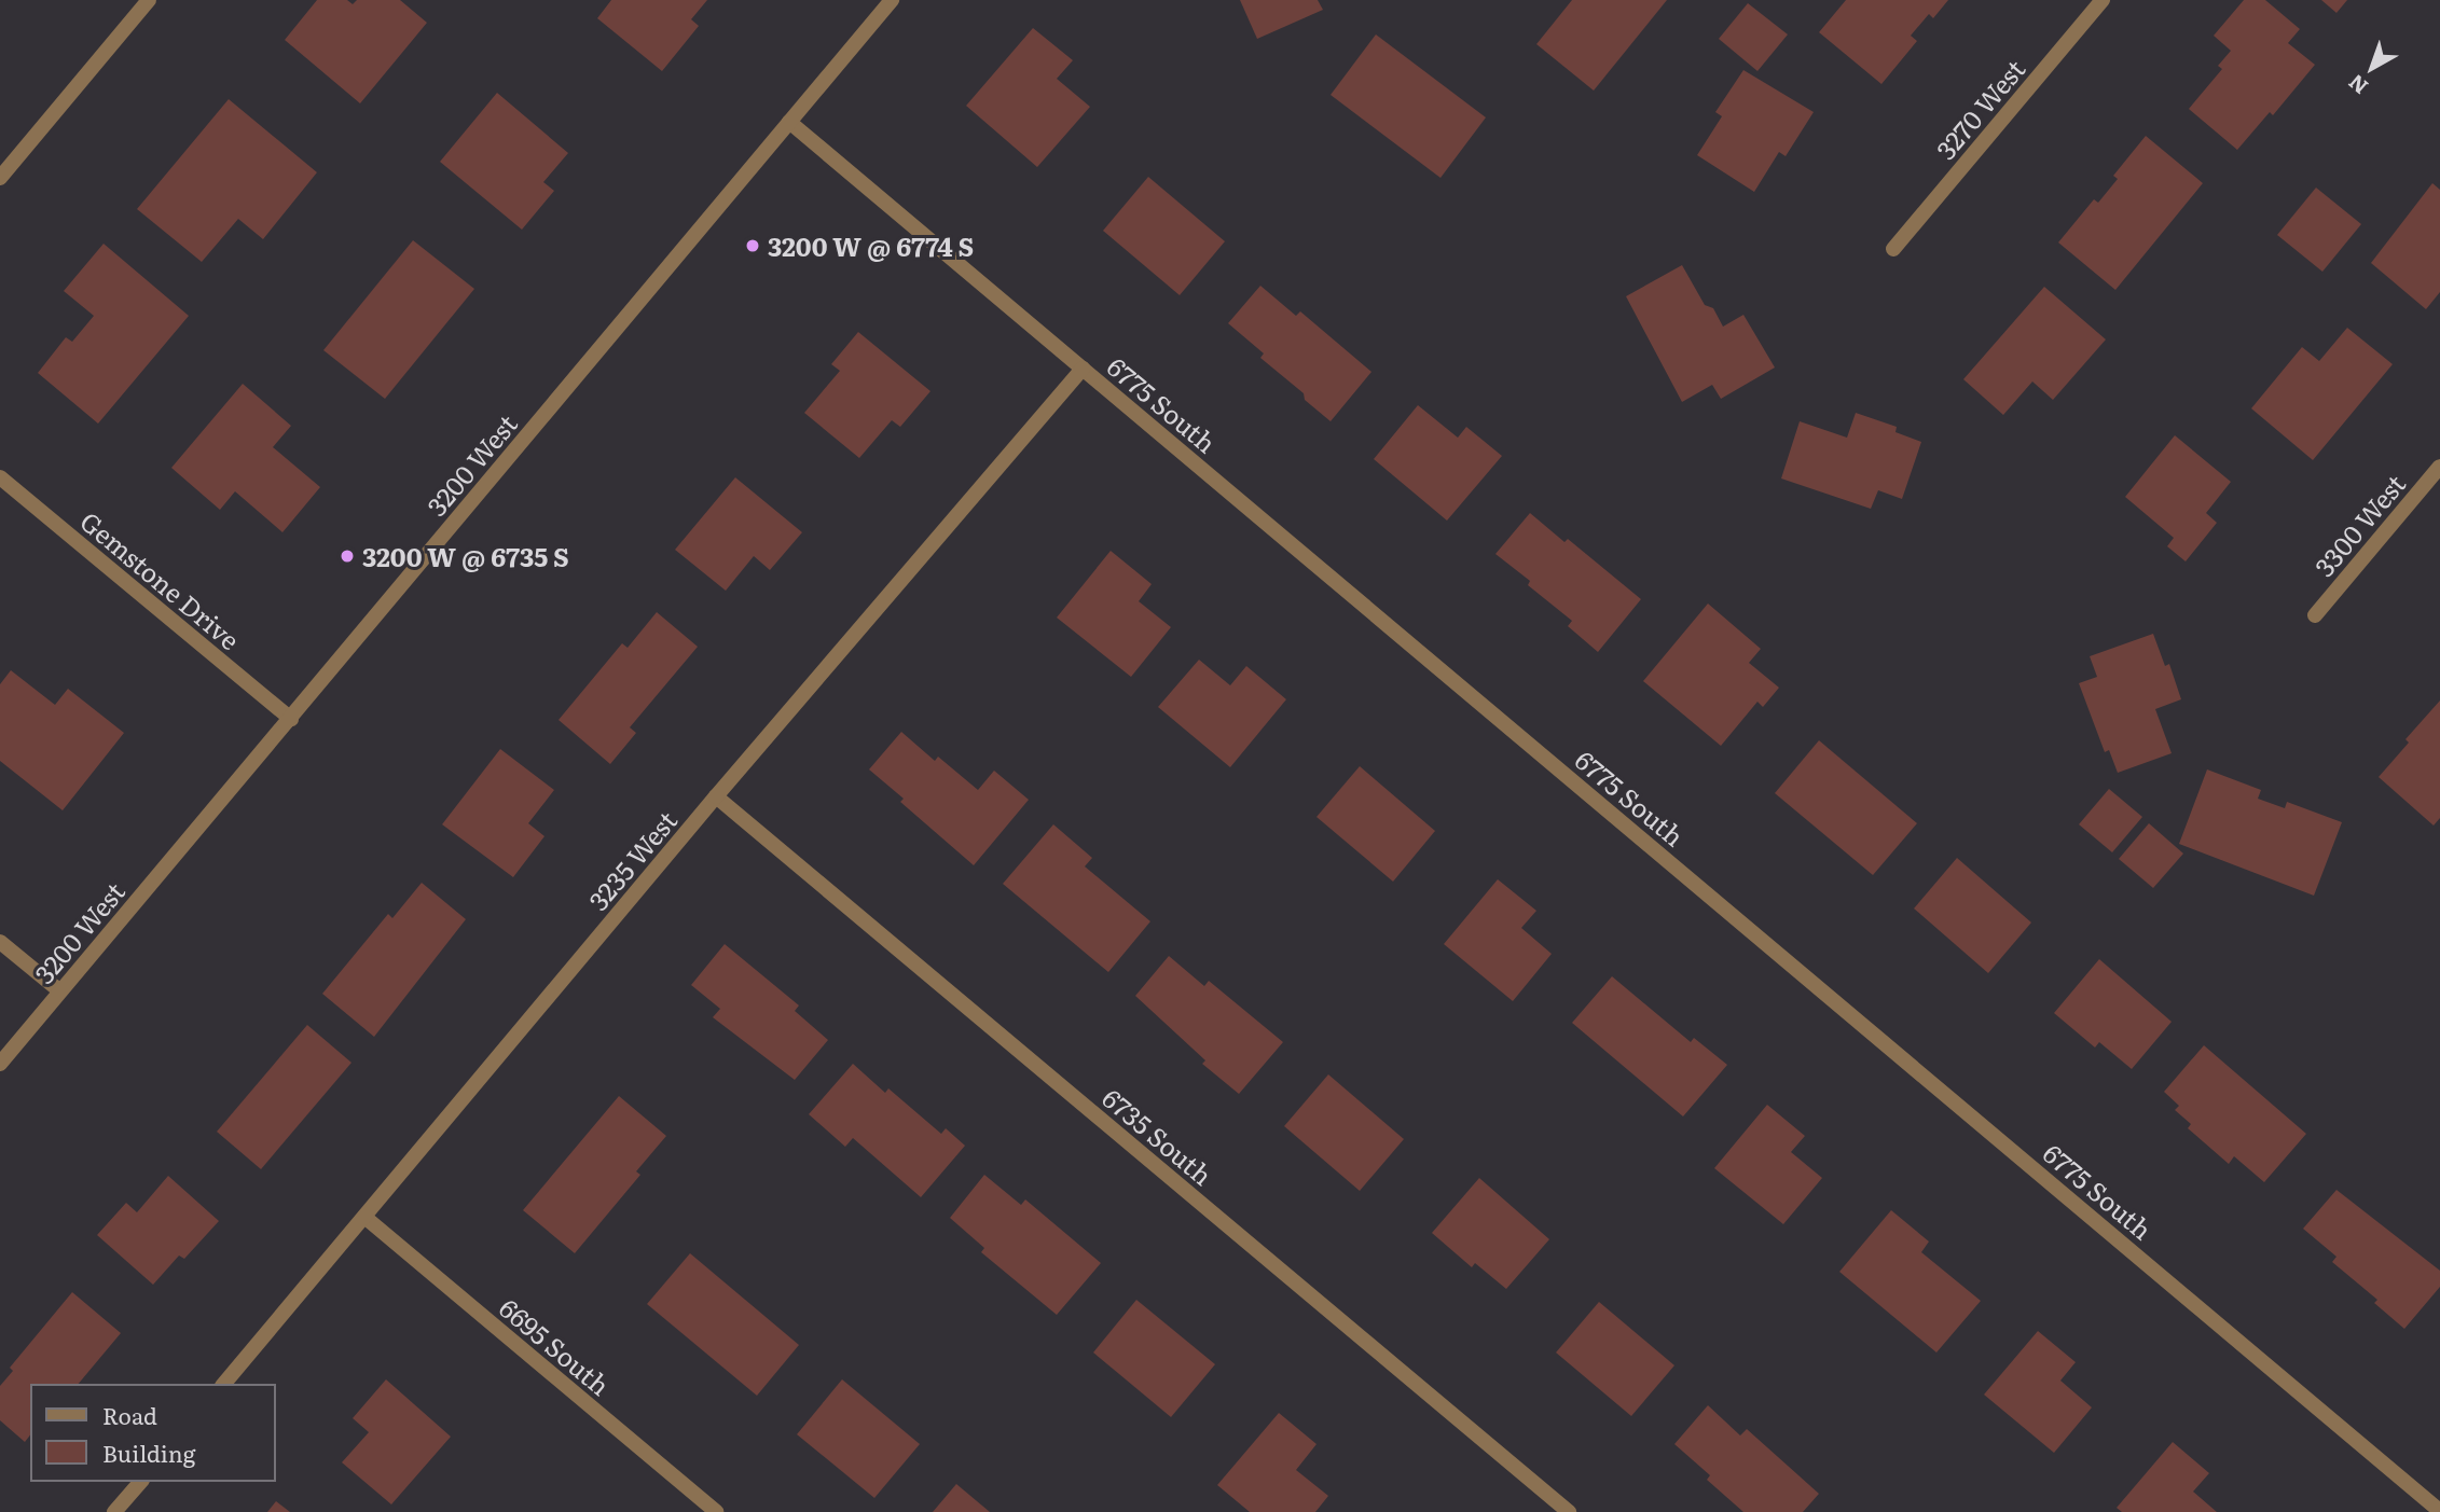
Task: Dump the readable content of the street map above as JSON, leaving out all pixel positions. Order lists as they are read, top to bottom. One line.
{"streets":{"street":["3270 West","6775 South","3200 West","3300 West","Gemstone Drive","3235 West","6735 South","6695 South"]},"crossings":[["6775 South","3200 West"],["6775 South","3235 West"],["3200 West","Gemstone Drive"],["3235 West","6735 South"],["3235 West","6695 South"]],"places":["3200 W @ 6774 S","3200 W @ 6735 S"],"legend":["Road","Building"],"north":"bottom left"}
